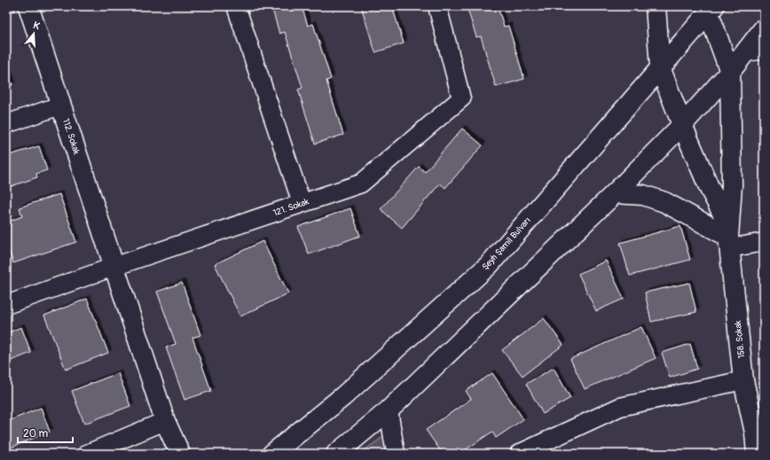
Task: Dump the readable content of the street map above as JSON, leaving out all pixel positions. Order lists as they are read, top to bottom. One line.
{"streets":{"main road":["112. Sokak","Şeyh Şamil Bulvarı","158. Sokak"],"street":["121. Sokak"]},"crossings":[["112. Sokak","121. Sokak"],["Şeyh Şamil Bulvarı","158. Sokak"]],"scale_bar":"20 m","north":"top"}
